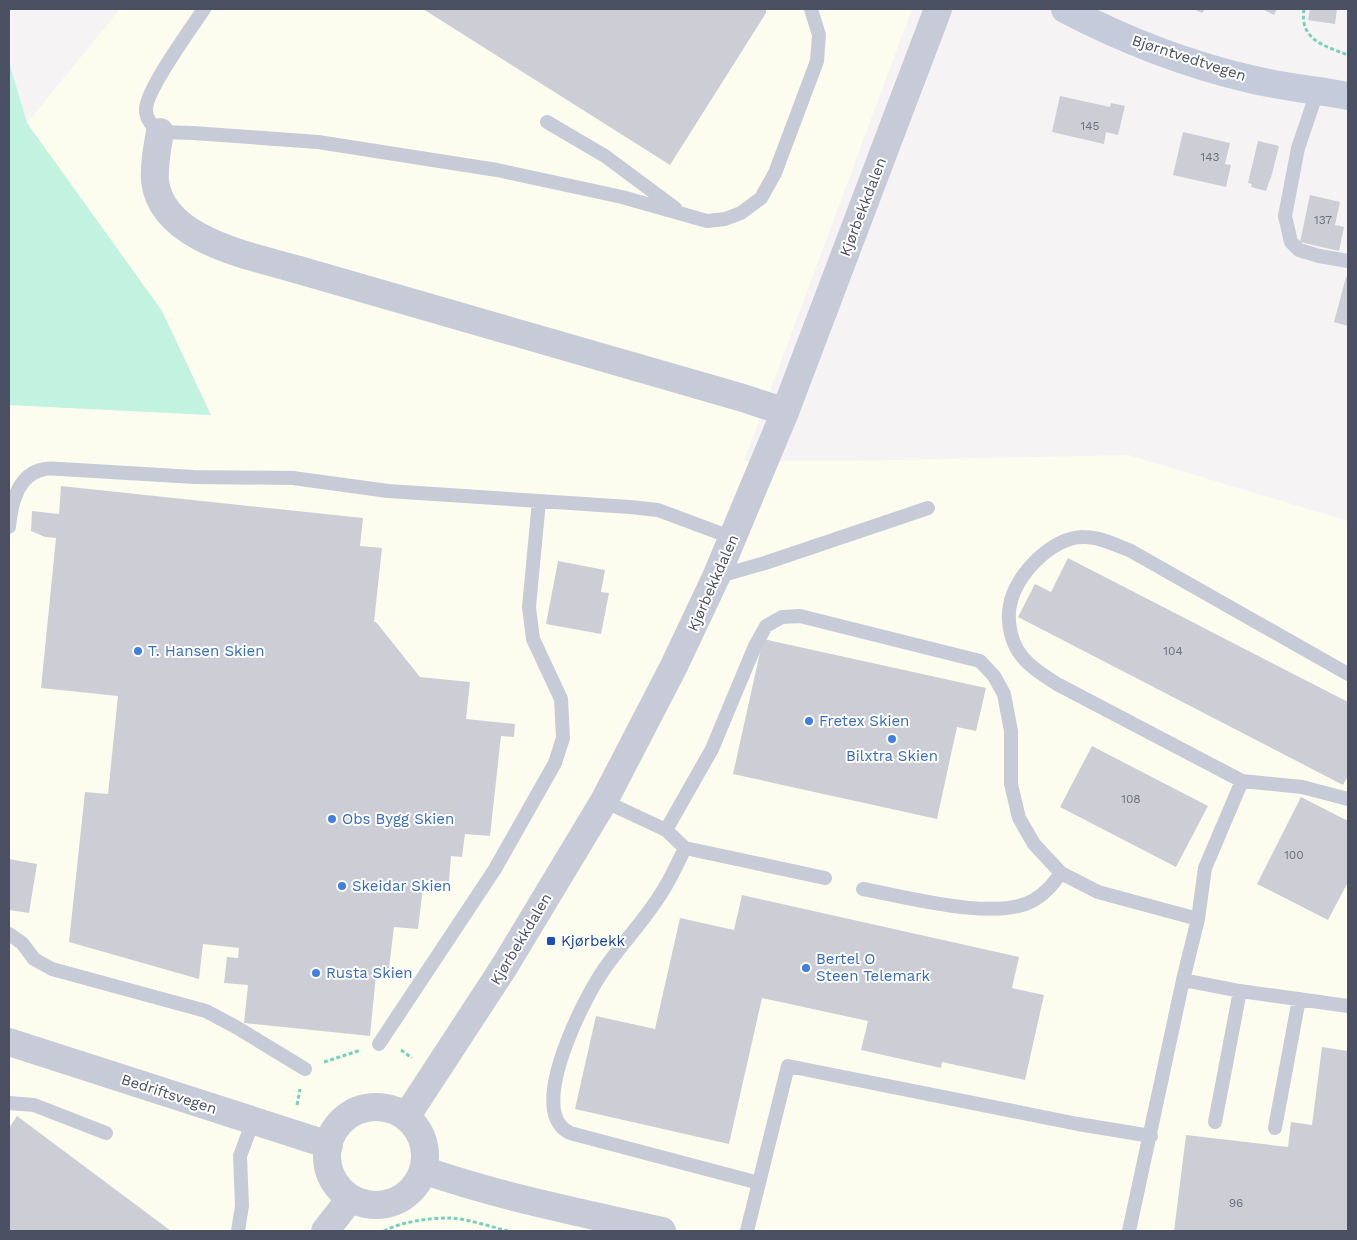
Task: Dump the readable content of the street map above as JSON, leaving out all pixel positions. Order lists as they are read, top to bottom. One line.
{"streets":{"main road":["Bjørntvedtvegen"],"street":["Kjørbekkdalen","Bedriftsvegen"]},"crossings":[["Kjørbekkdalen","Bedriftsvegen"]],"places":{"other":["T. Hansen Skien","Fretex Skien","Bilxtra Skien","Obs Bygg Skien","Skeidar Skien","Bertel O Steen Telemark","Rusta Skien"],"transit":["Kjørbekk"]},"house_numbers":["145","143","137","104","108","100","96"]}
